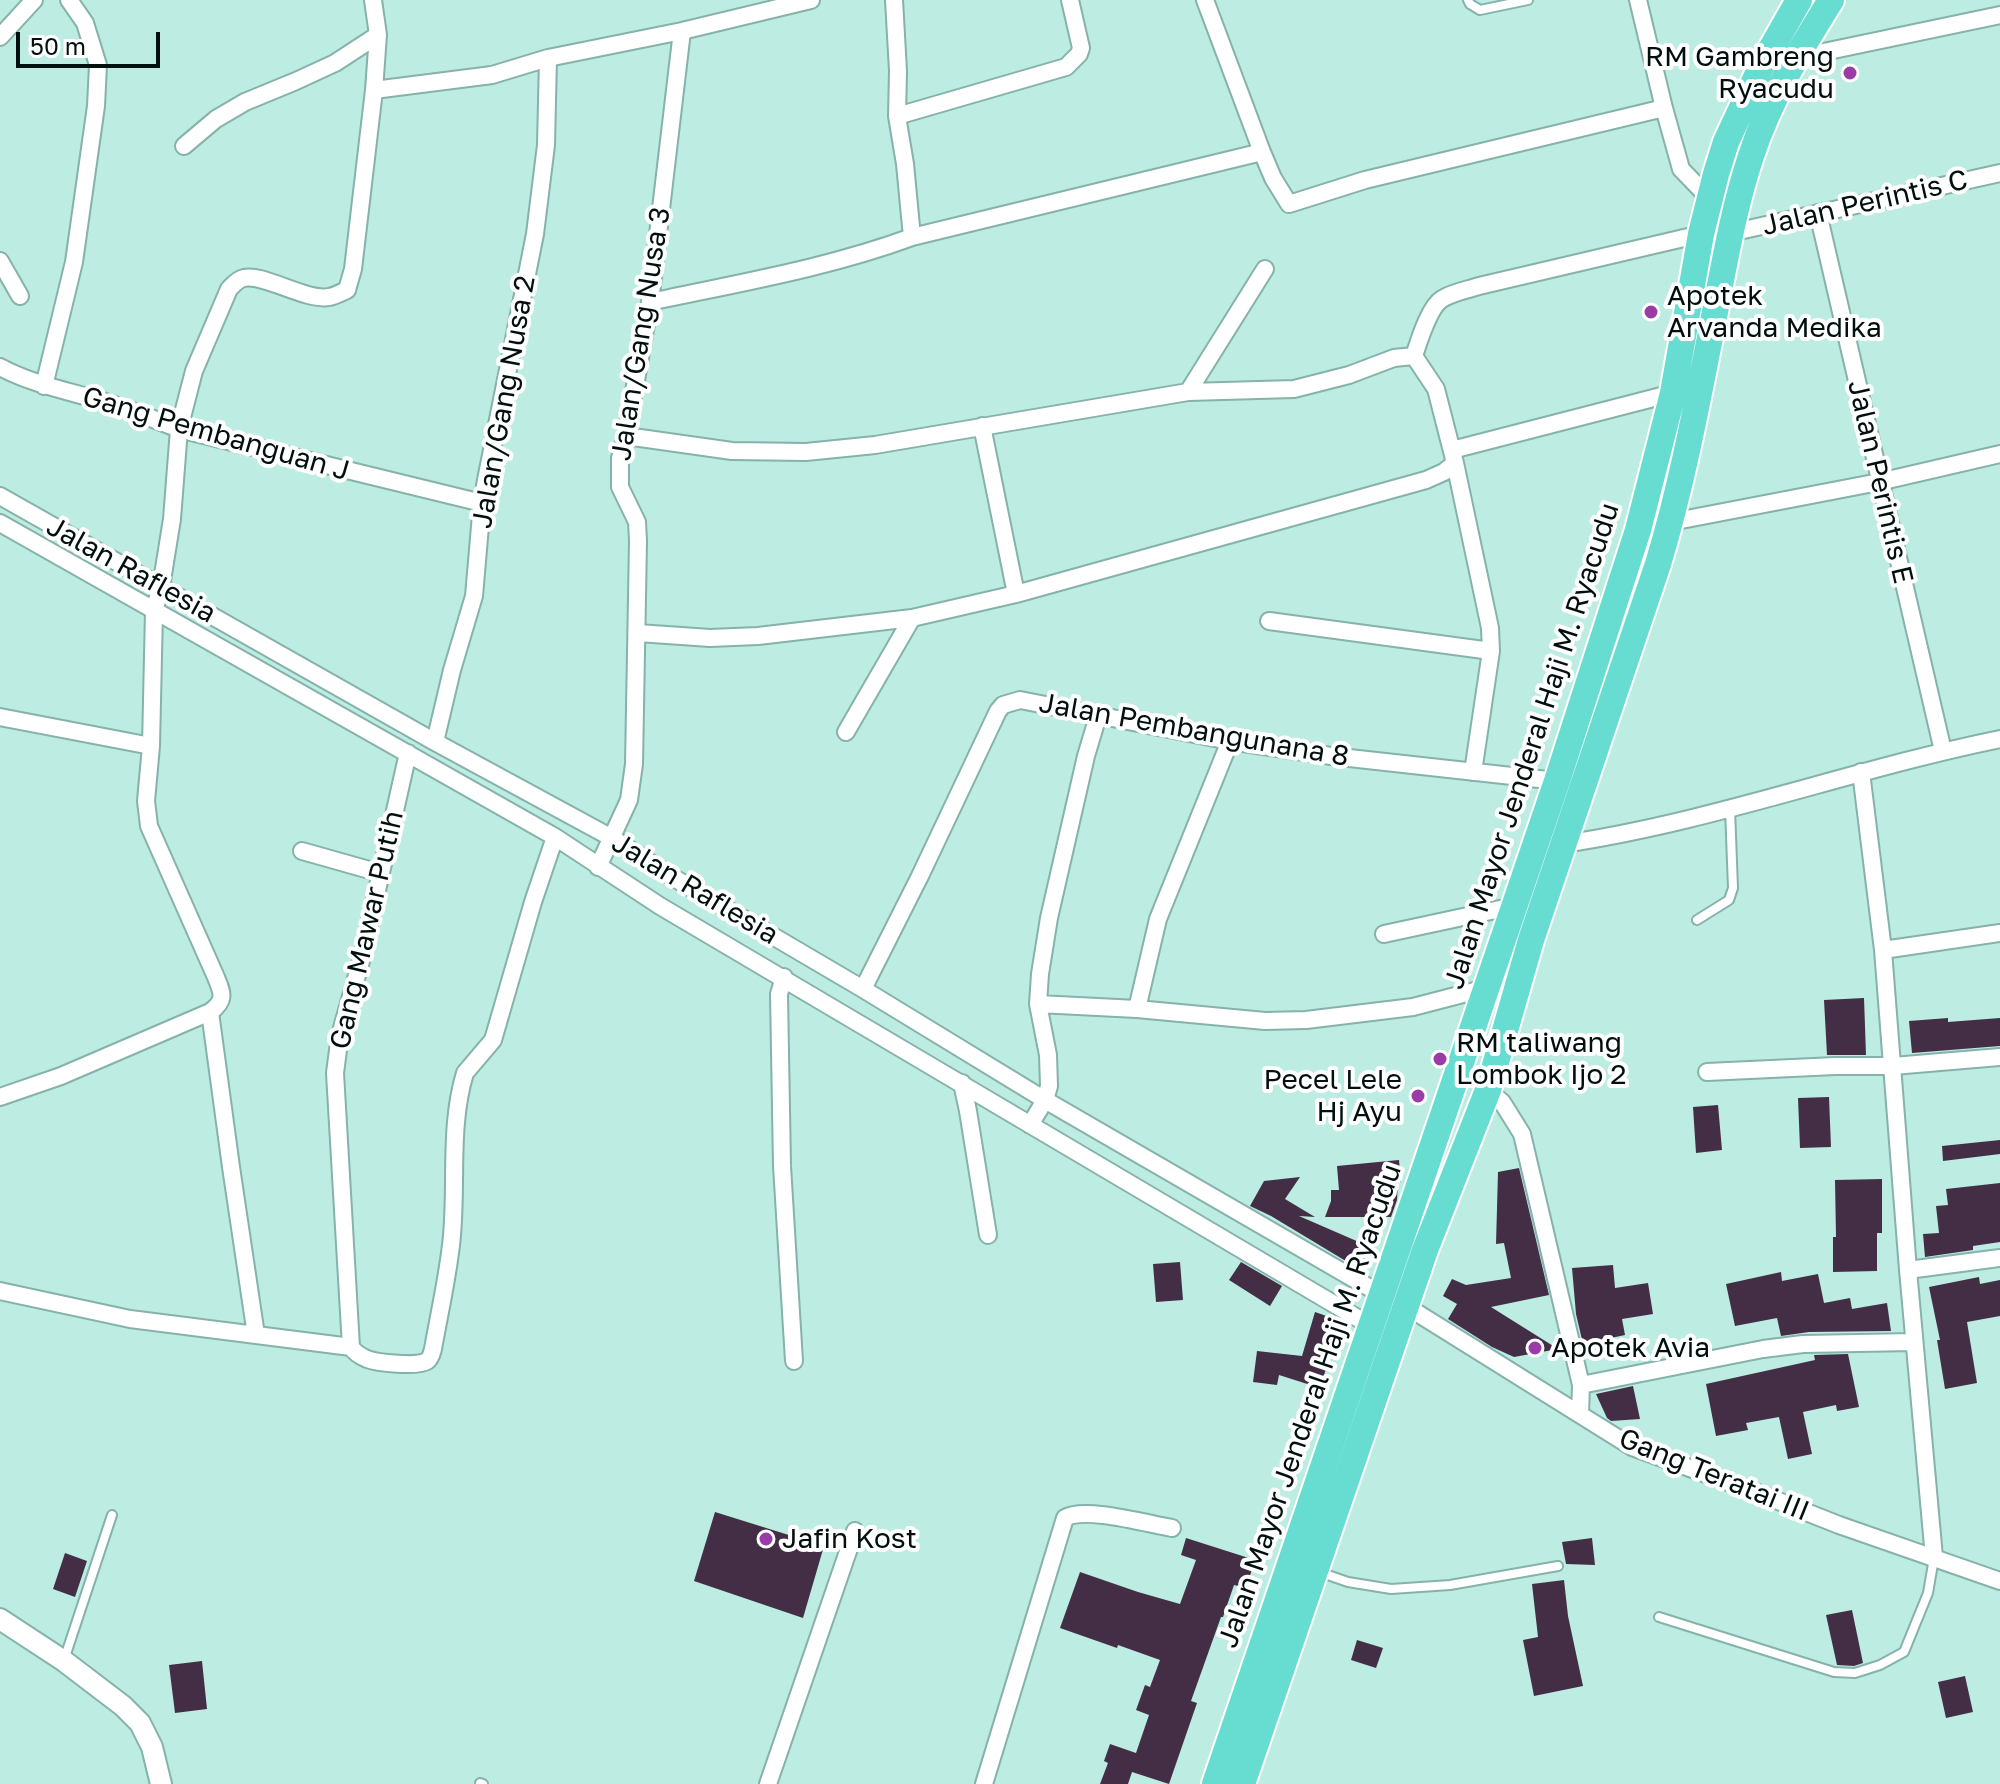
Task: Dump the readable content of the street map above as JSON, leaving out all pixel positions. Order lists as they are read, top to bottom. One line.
{"streets":{"main road":["Jalan Mayor Jenderal Haji M. Ryacudu"],"street":["Jalan Perintis C","Jalan/Gang Nusa 3","Jalan/Gang Nusa 2","Gang Pembanguan J","Jalan Perintis E","Jalan Raflesia","Jalan Pembangunana 8","Gang Mawar Putih","Gang Teratai III"]},"crossings":[["Jalan Perintis C","Jalan Perintis E"],["Jalan Perintis C","Jalan Mayor Jenderal Haji M. Ryacudu"],["Jalan/Gang Nusa 3","Jalan Raflesia"],["Jalan/Gang Nusa 2","Gang Pembanguan J"],["Jalan/Gang Nusa 2","Jalan Raflesia"],["Jalan Raflesia","Jalan Pembangunana 8"],["Jalan Raflesia","Jalan Mayor Jenderal Haji M. Ryacudu"],["Jalan Raflesia","Gang Mawar Putih"],["Jalan Raflesia","Gang Teratai III"],["Jalan Pembangunana 8","Jalan Mayor Jenderal Haji M. Ryacudu"],["Jalan Mayor Jenderal Haji M. Ryacudu","Gang Teratai III"]],"places":["RM Gambreng Ryacudu","Apotek Arvanda Medika","RM taliwang Lombok Ijo 2","Pecel Lele Hj Ayu","Apotek Avia","Jafin Kost"],"scale_bar":"50 m"}
